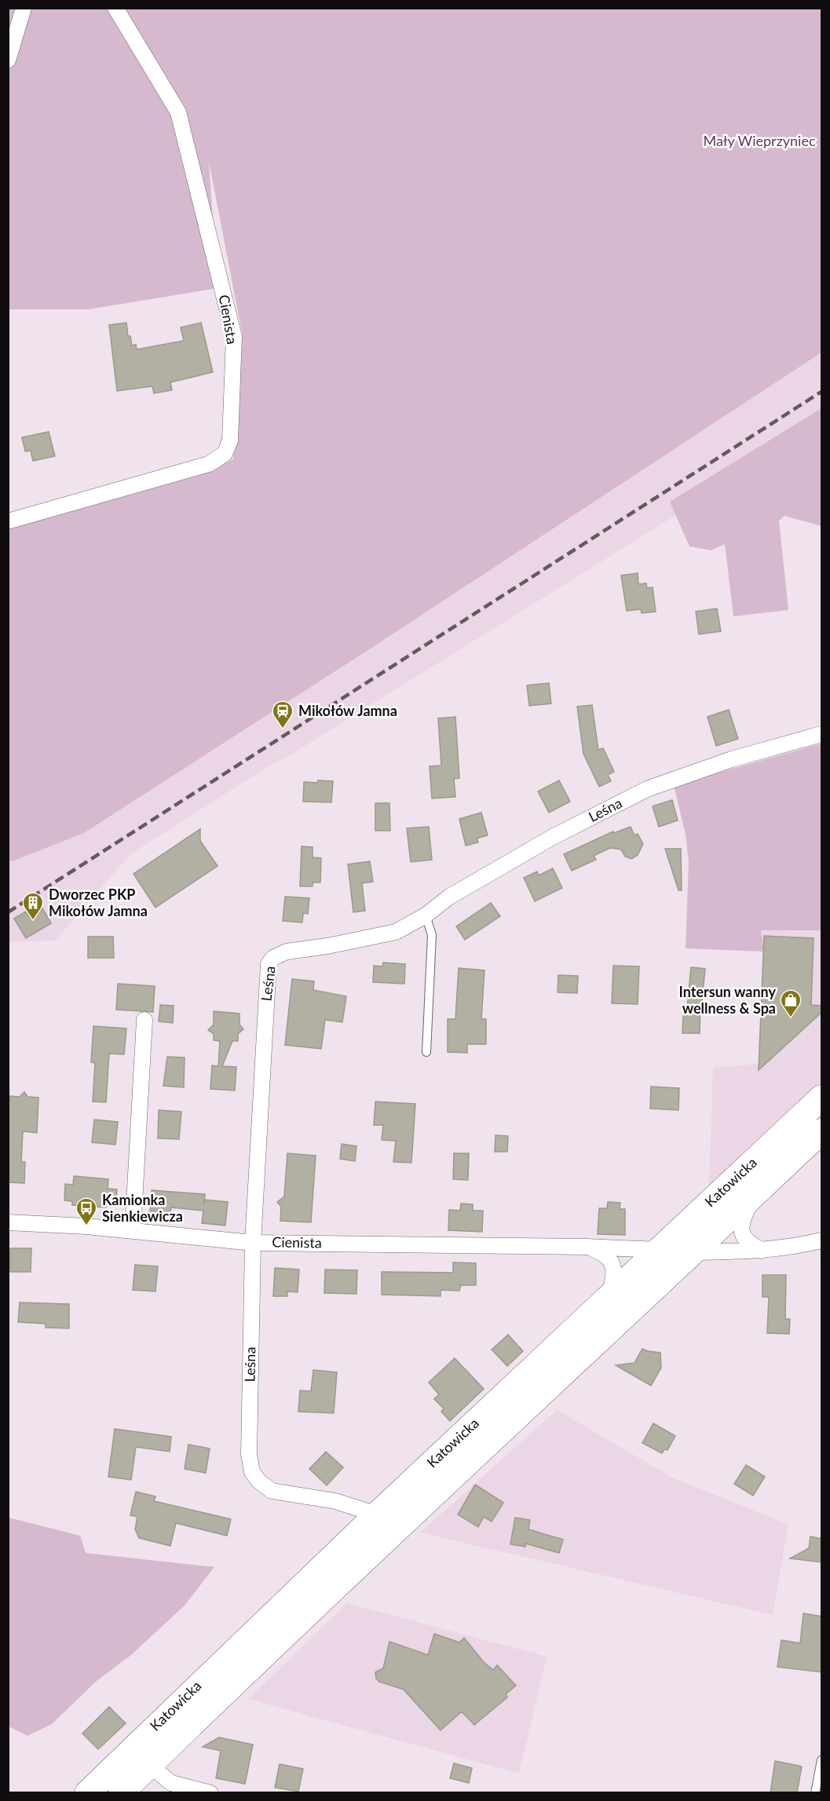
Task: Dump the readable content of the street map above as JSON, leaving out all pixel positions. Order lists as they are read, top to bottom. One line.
{"streets":{"main road":["Katowicka"],"street":["Cienista","Leśna"]},"crossings":[["Cienista","Leśna"],["Cienista","Katowicka"],["Leśna","Katowicka"]],"parks":["Mały Wieprzyniec"],"places":{"station":["Mikołów Jamna"],"building":["Dworzec PKP Mikołów Jamna"],"shop":["Intersun wanny wellness & Spa"],"bus stop":["Kamionka Sienkiewicza"]}}
